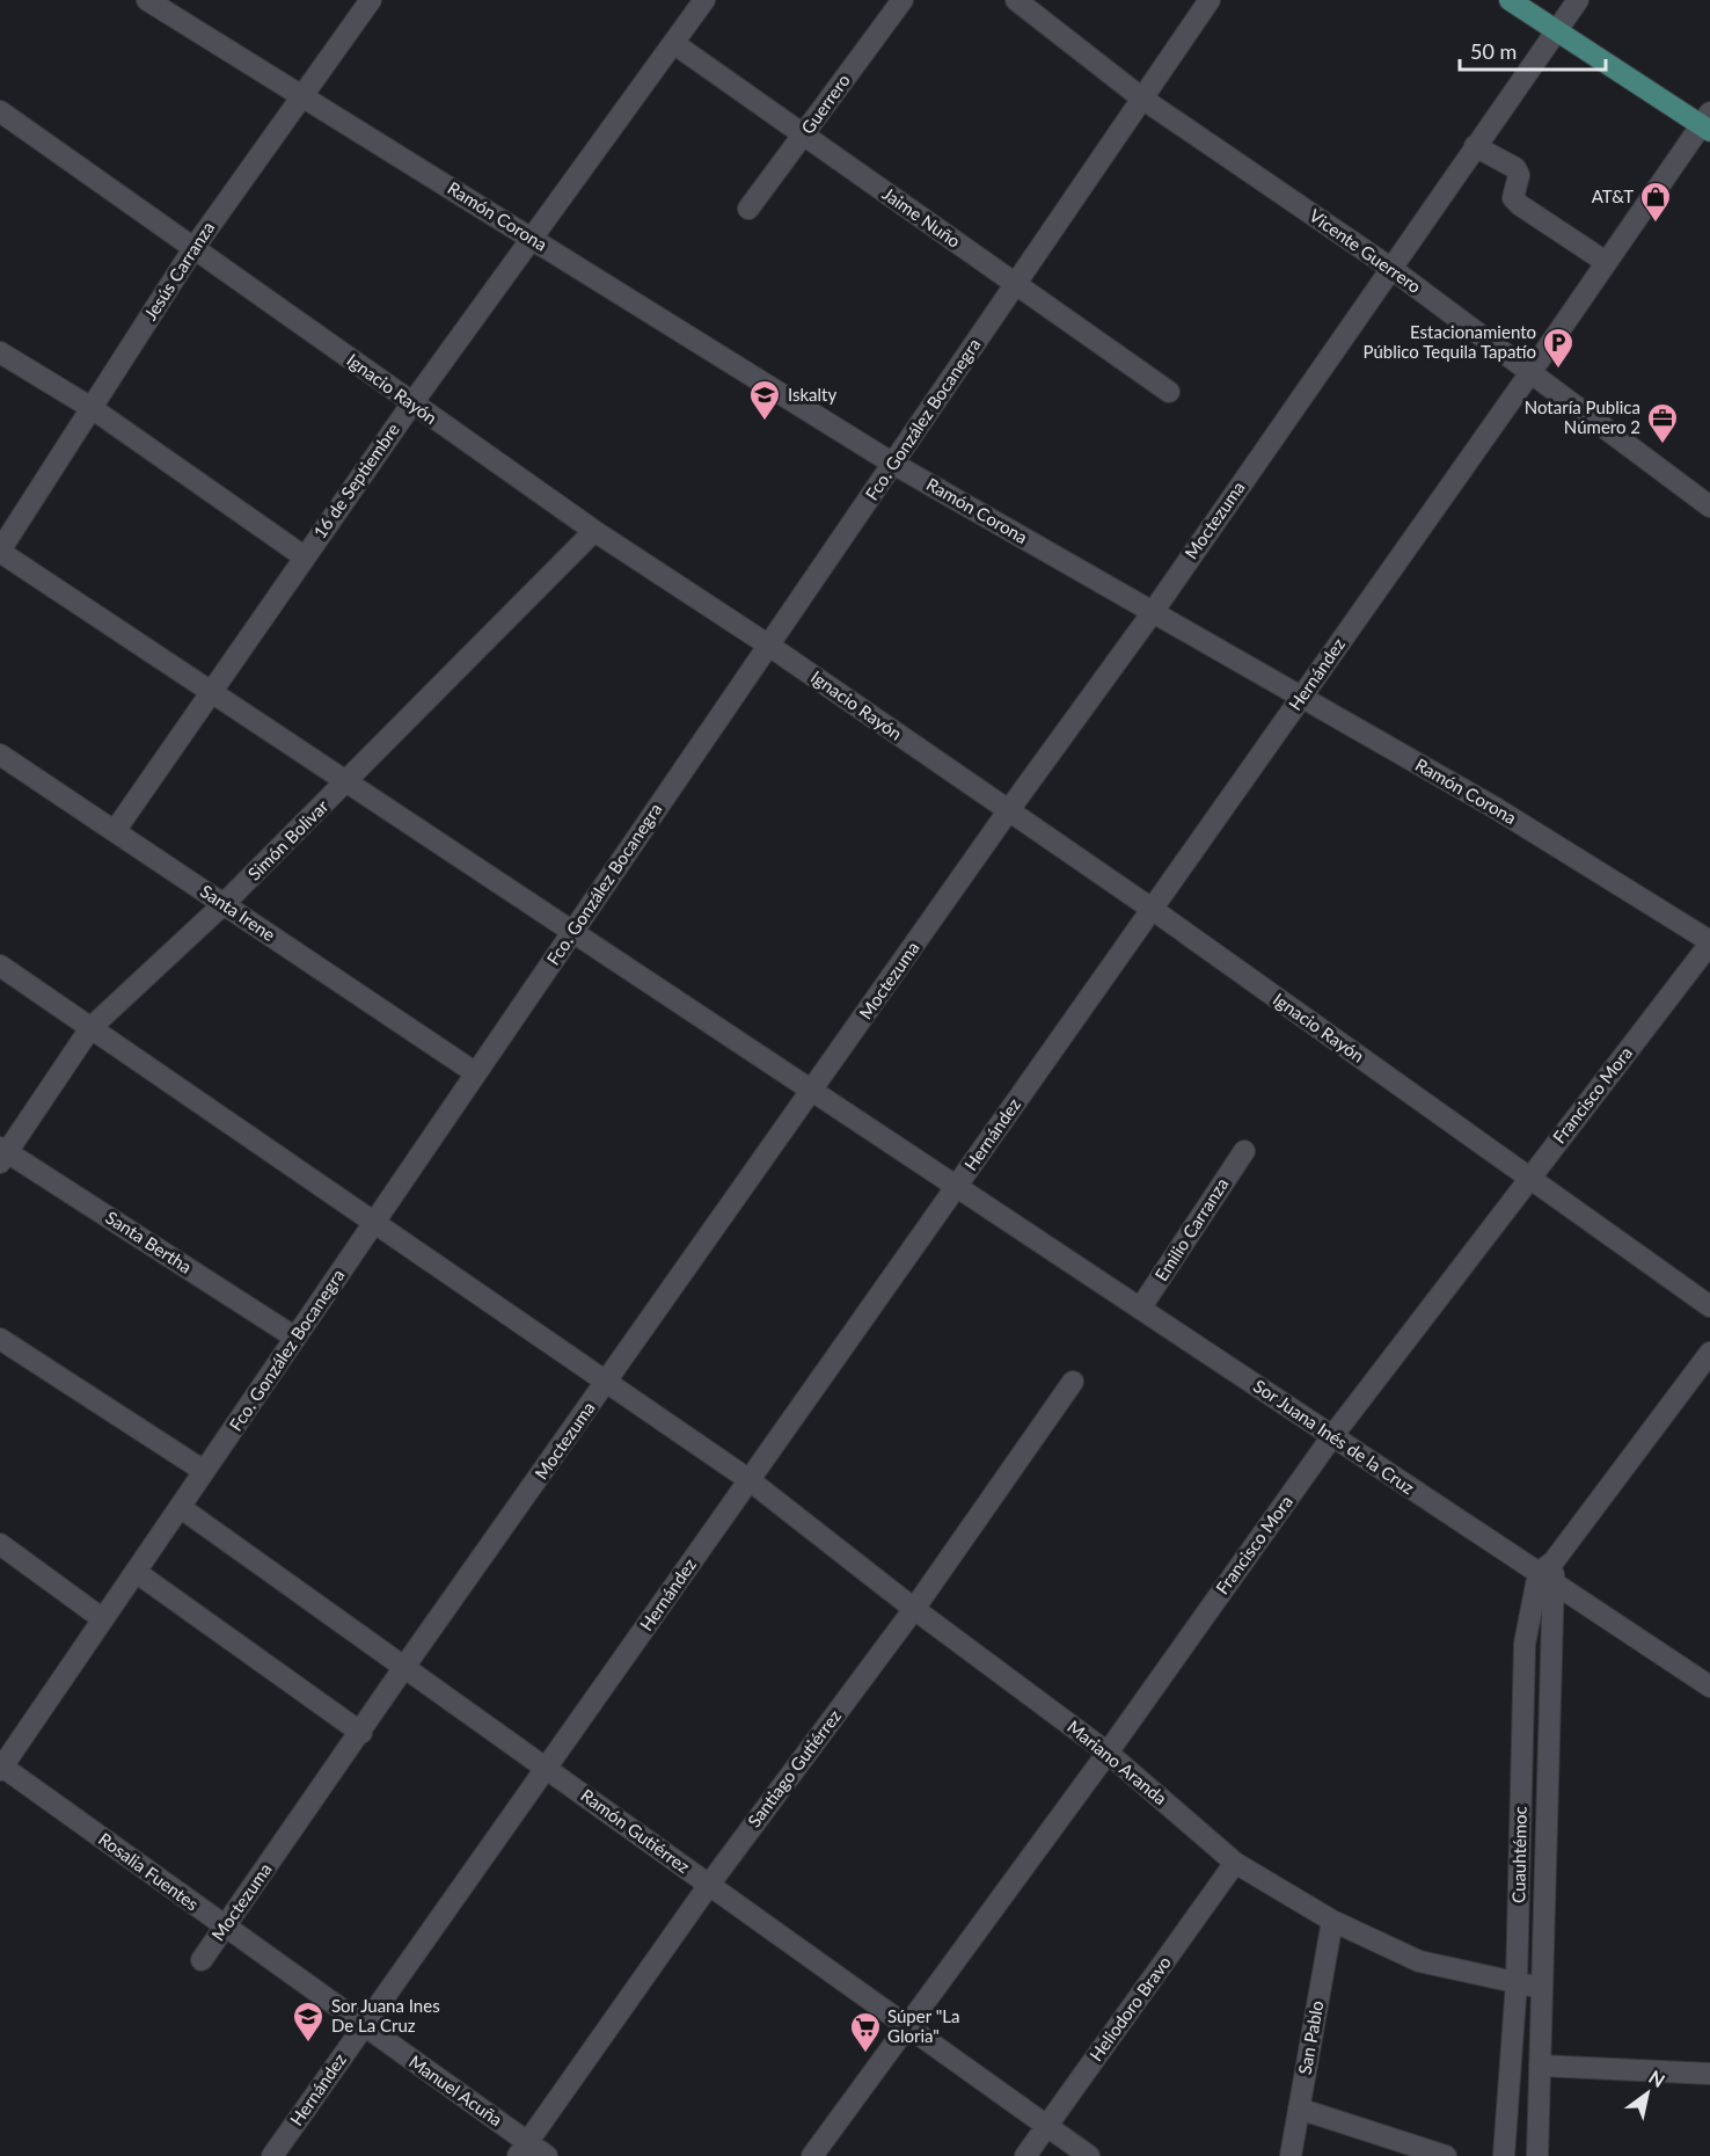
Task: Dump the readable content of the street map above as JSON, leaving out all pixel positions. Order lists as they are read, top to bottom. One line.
{"streets":{"street":["Guerrero","Ramón Corona","Jaime Nuño","Vicente Guerrero","Jesús Carranza","Ignacio Rayón","Fco. González Bocanegra","16 de Septiembre","Moctezuma","Hernández","Simón Bolivar","Santa Irene","Francisco Mora","Emilio Carranza","Santa Bertha","Sor Juana Inés de la Cruz","Mariano Aranda","Santiago Gutiérrez","Ramón Gutiérrez","Cuauhtémoc","Rosalia Fuentes","Heliodoro Bravo","San Pablo","Manuel Acuña"]},"crossings":[["Guerrero","Jaime Nuño"],["Ramón Corona","Jesús Carranza"],["Ramón Corona","Fco. González Bocanegra"],["Ramón Corona","16 de Septiembre"],["Ramón Corona","Moctezuma"],["Ramón Corona","Hernández"],["Ramón Corona","Francisco Mora"],["Jaime Nuño","Fco. González Bocanegra"],["Jaime Nuño","16 de Septiembre"],["Vicente Guerrero","Fco. González Bocanegra"],["Vicente Guerrero","Moctezuma"],["Vicente Guerrero","Hernández"],["Jesús Carranza","Ignacio Rayón"],["Jesús Carranza","Sor Juana Inés de la Cruz"],["Ignacio Rayón","Fco. González Bocanegra"],["Ignacio Rayón","16 de Septiembre"],["Ignacio Rayón","Moctezuma"],["Ignacio Rayón","Hernández"],["Ignacio Rayón","Simón Bolivar"],["Ignacio Rayón","Francisco Mora"],["Fco. González Bocanegra","Santa Irene"],["Fco. González Bocanegra","Santa Bertha"],["Fco. González Bocanegra","Sor Juana Inés de la Cruz"],["Fco. González Bocanegra","Mariano Aranda"],["Fco. González Bocanegra","Ramón Gutiérrez"],["Fco. González Bocanegra","Rosalia Fuentes"],["16 de Septiembre","Santa Irene"],["16 de Septiembre","Sor Juana Inés de la Cruz"],["Moctezuma","Sor Juana Inés de la Cruz"],["Moctezuma","Mariano Aranda"],["Moctezuma","Ramón Gutiérrez"],["Moctezuma","Rosalia Fuentes"],["Hernández","Sor Juana Inés de la Cruz"],["Hernández","Mariano Aranda"],["Hernández","Ramón Gutiérrez"],["Hernández","Rosalia Fuentes"],["Hernández","Manuel Acuña"],["Simón Bolivar","Santa Irene"],["Simón Bolivar","Santa Bertha"],["Simón Bolivar","Sor Juana Inés de la Cruz"],["Simón Bolivar","Mariano Aranda"],["Francisco Mora","Sor Juana Inés de la Cruz"],["Francisco Mora","Mariano Aranda"],["Francisco Mora","Ramón Gutiérrez"],["Emilio Carranza","Sor Juana Inés de la Cruz"],["Sor Juana Inés de la Cruz","Cuauhtémoc"],["Mariano Aranda","Santiago Gutiérrez"],["Mariano Aranda","Cuauhtémoc"],["Mariano Aranda","Heliodoro Bravo"],["Mariano Aranda","San Pablo"],["Santiago Gutiérrez","Ramón Gutiérrez"],["Santiago Gutiérrez","Manuel Acuña"],["Ramón Gutiérrez","Heliodoro Bravo"],["Rosalia Fuentes","Manuel Acuña"]],"places":{"shop":["AT&T"],"parking":["Estacionamiento Público Tequila Tapatío"],"school or university":["Iskalty","Sor Juana Ines De La Cruz"],"office":["Notaría Publica Número 2"],"supermarket":["Súper \"La Gloria\""]},"scale_bar":"50 m","north":"top right"}
